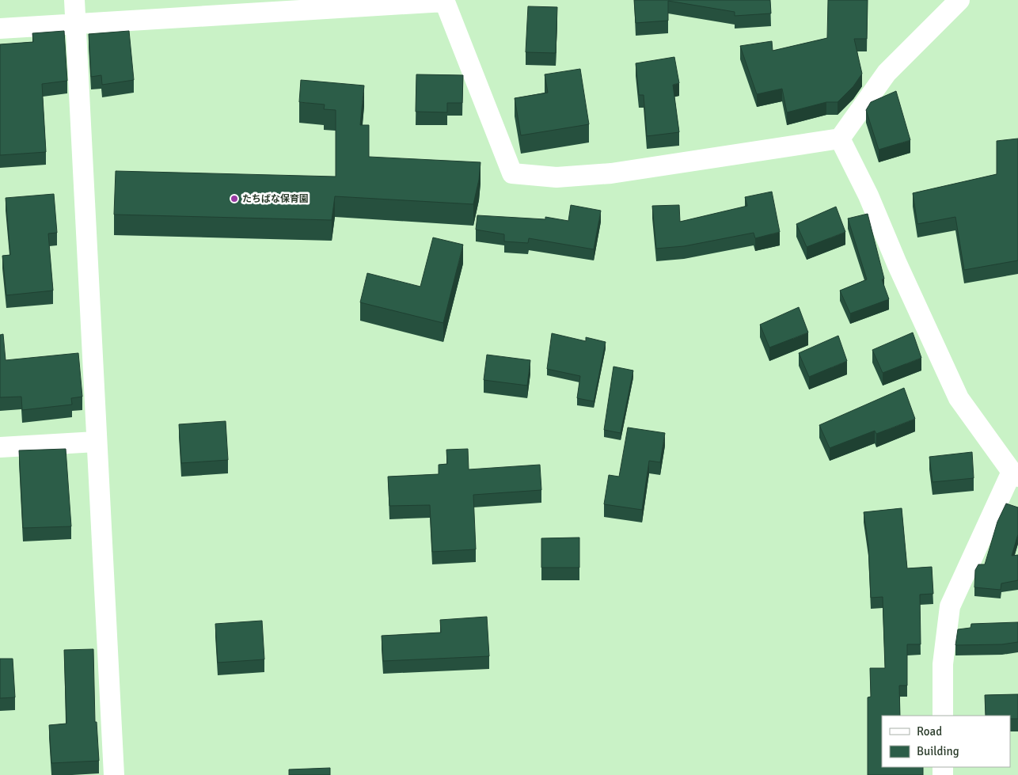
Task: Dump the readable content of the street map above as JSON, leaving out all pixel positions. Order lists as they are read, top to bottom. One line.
{"places":["たちばな保育園"],"legend":["Road","Building"]}
